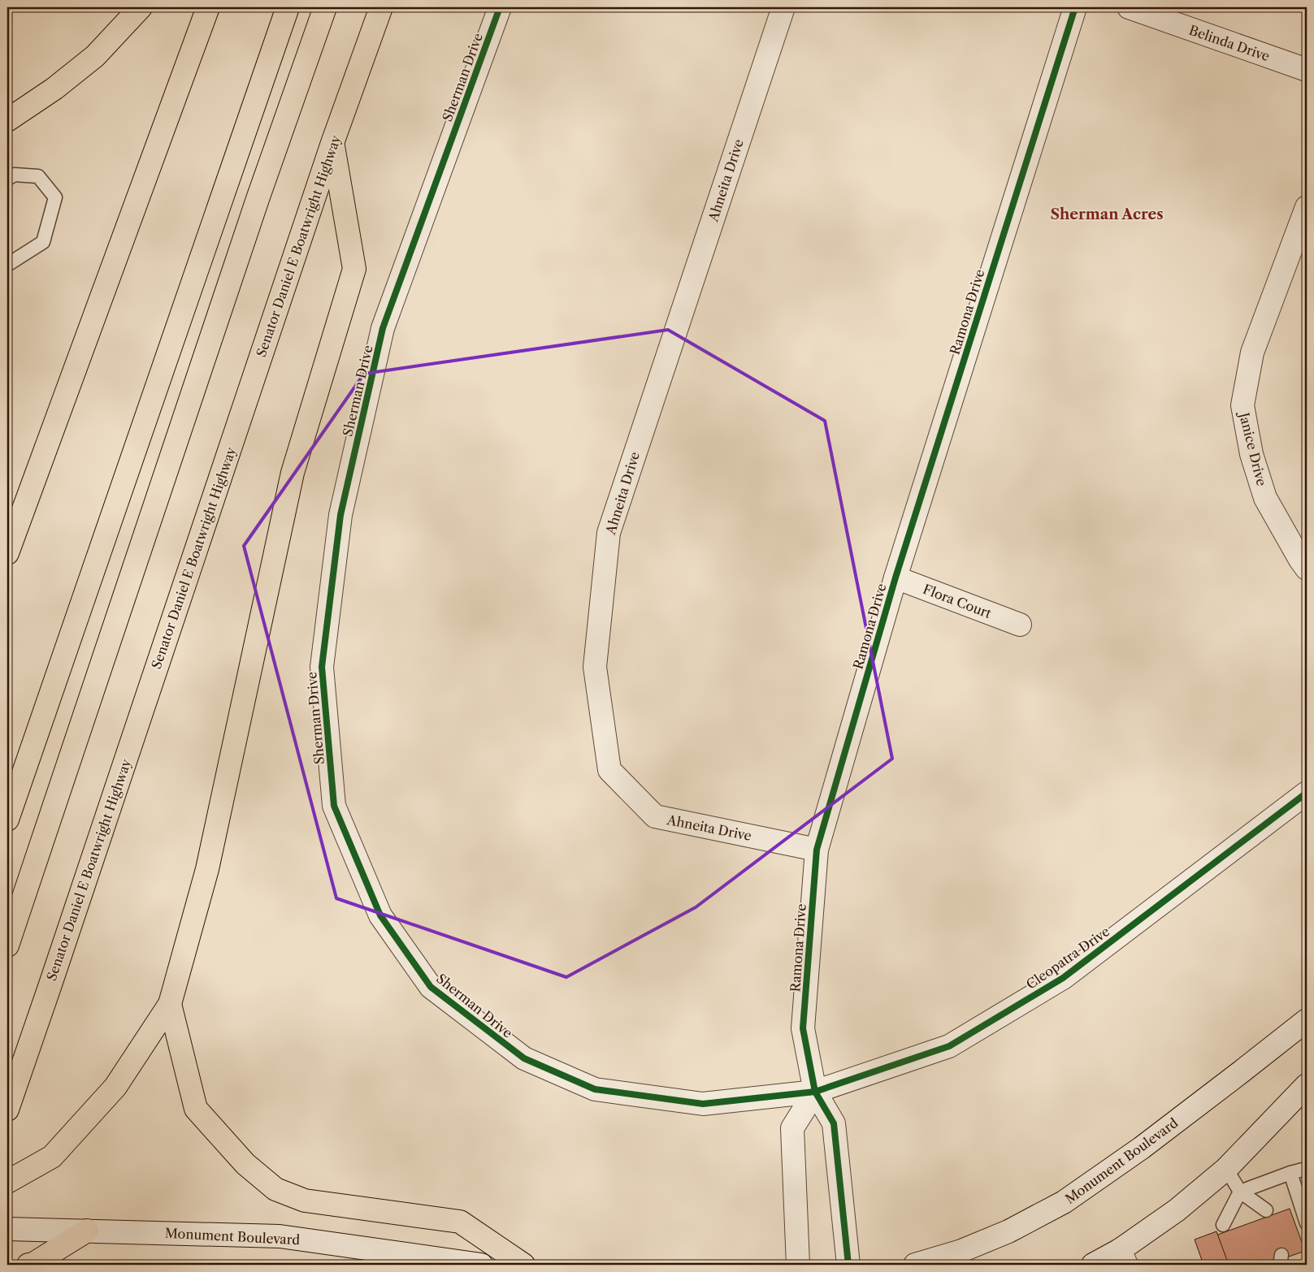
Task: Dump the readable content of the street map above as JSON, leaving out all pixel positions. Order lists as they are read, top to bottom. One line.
{"streets":{"highway":["Senator Daniel E Boatwright Highway"],"street":["Belinda Drive","Sherman Drive","Ahneita Drive","Ramona Drive","Janice Drive","Flora Court","Cleopatra Drive","Monument Boulevard"]},"crossings":[["Sherman Drive","Ramona Drive"],["Sherman Drive","Cleopatra Drive"],["Ahneita Drive","Ramona Drive"],["Ramona Drive","Flora Court"],["Ramona Drive","Cleopatra Drive"]],"districts":["Sherman Acres"]}
